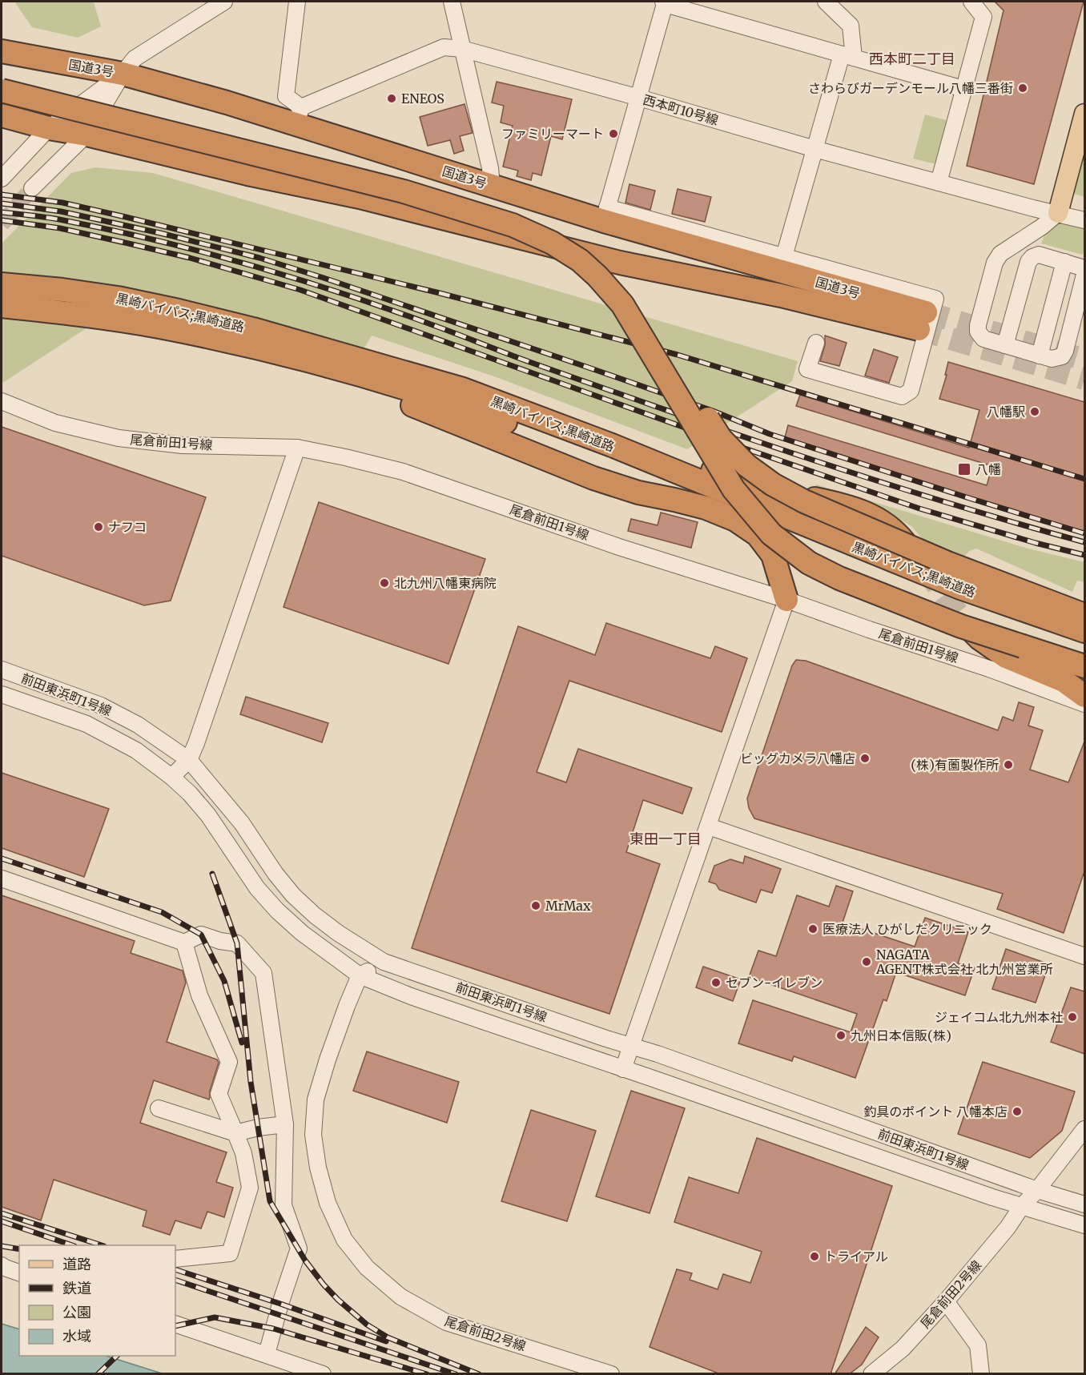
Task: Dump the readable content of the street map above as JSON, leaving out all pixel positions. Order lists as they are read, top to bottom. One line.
{"streets":{"highway":["国道3号","黒崎バイパス;黒崎道路"],"street":["西本町10号線","尾倉前田1号線","前田東浜町1号線","尾倉前田2号線"]},"crossings":[["国道3号","西本町10号線"],["前田東浜町1号線","尾倉前田2号線"]],"districts":["西本町二丁目","東田一丁目"],"places":{"other":["さわらびガーデンモール八幡三番街","ENEOS","ファミリーマート","八幡駅","ナフコ","北九州八幡東病院","ビッグカメラ八幡店","(株)有薗製作所","MrMax","医療法人 ひがしだクリニック","NAGATA AGENT株式会社 北九州営業所","セブン-イレブン","ジェイコム北九州本社","九州日本信販(株)","釣具のポイント 八幡本店","トライアル"],"transit":["八幡"]},"legend":["道路","鉄道","公園","水域"]}
